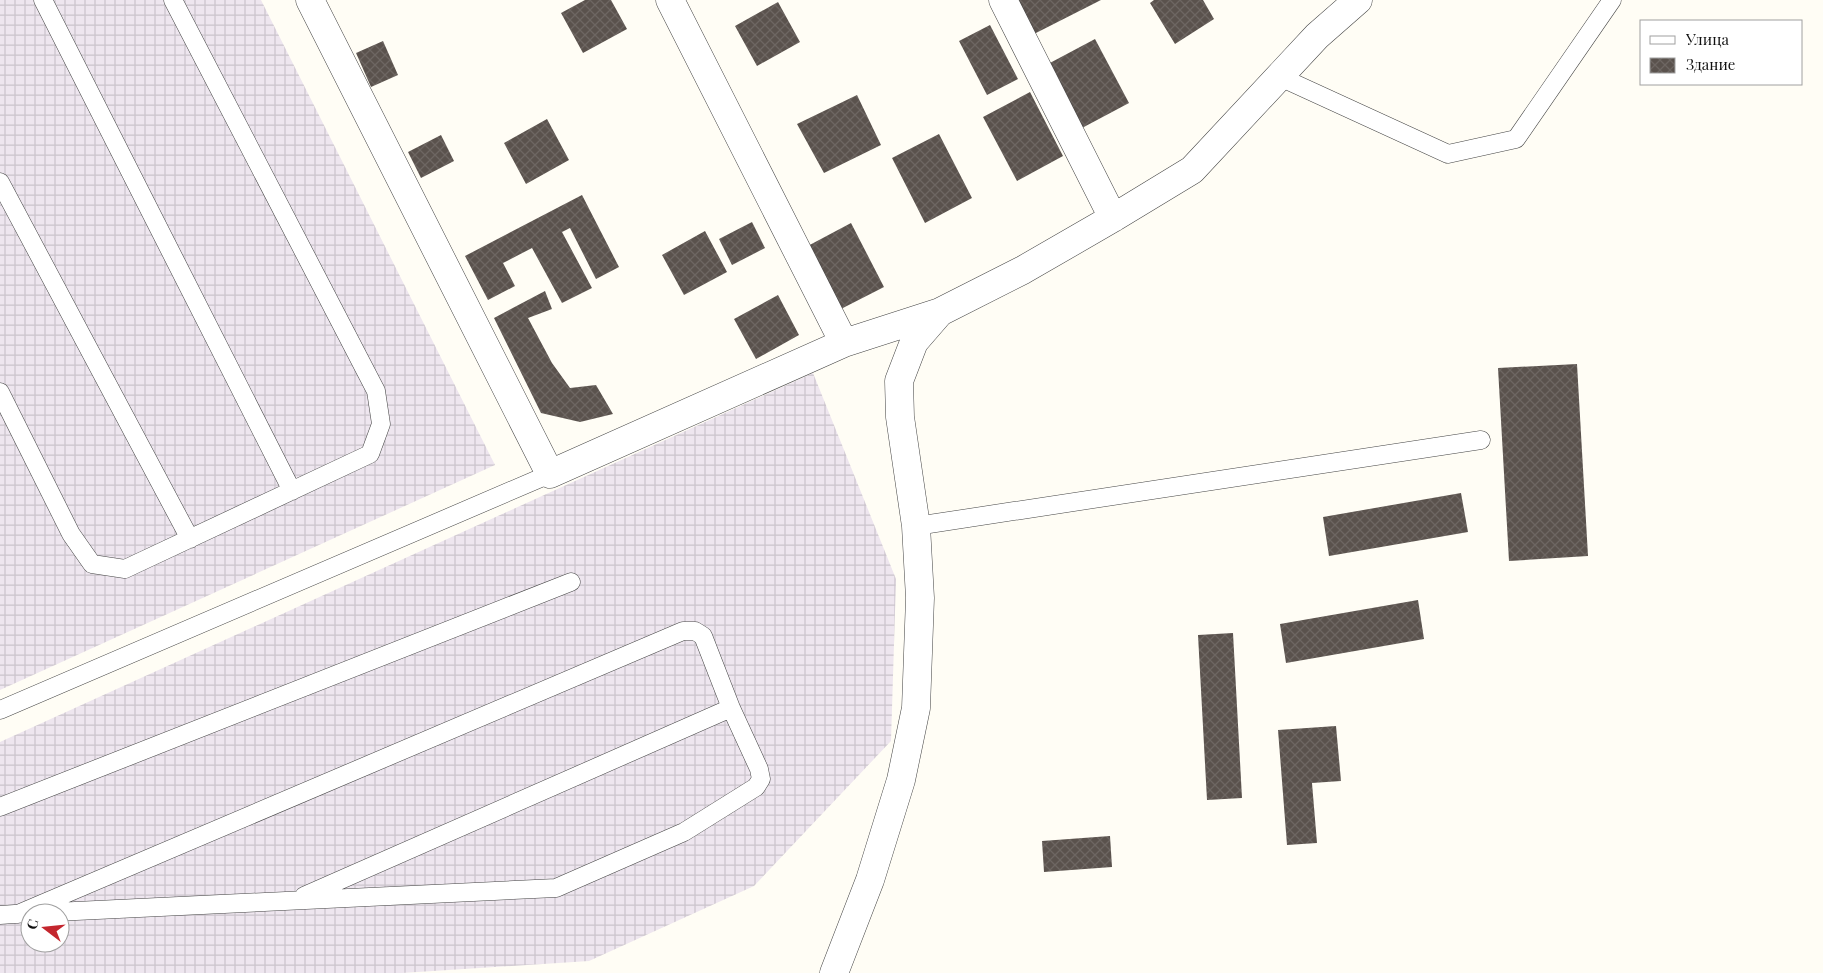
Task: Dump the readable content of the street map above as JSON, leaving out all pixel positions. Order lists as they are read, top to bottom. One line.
{"legend":["Улица","Здание"],"north":"left"}
